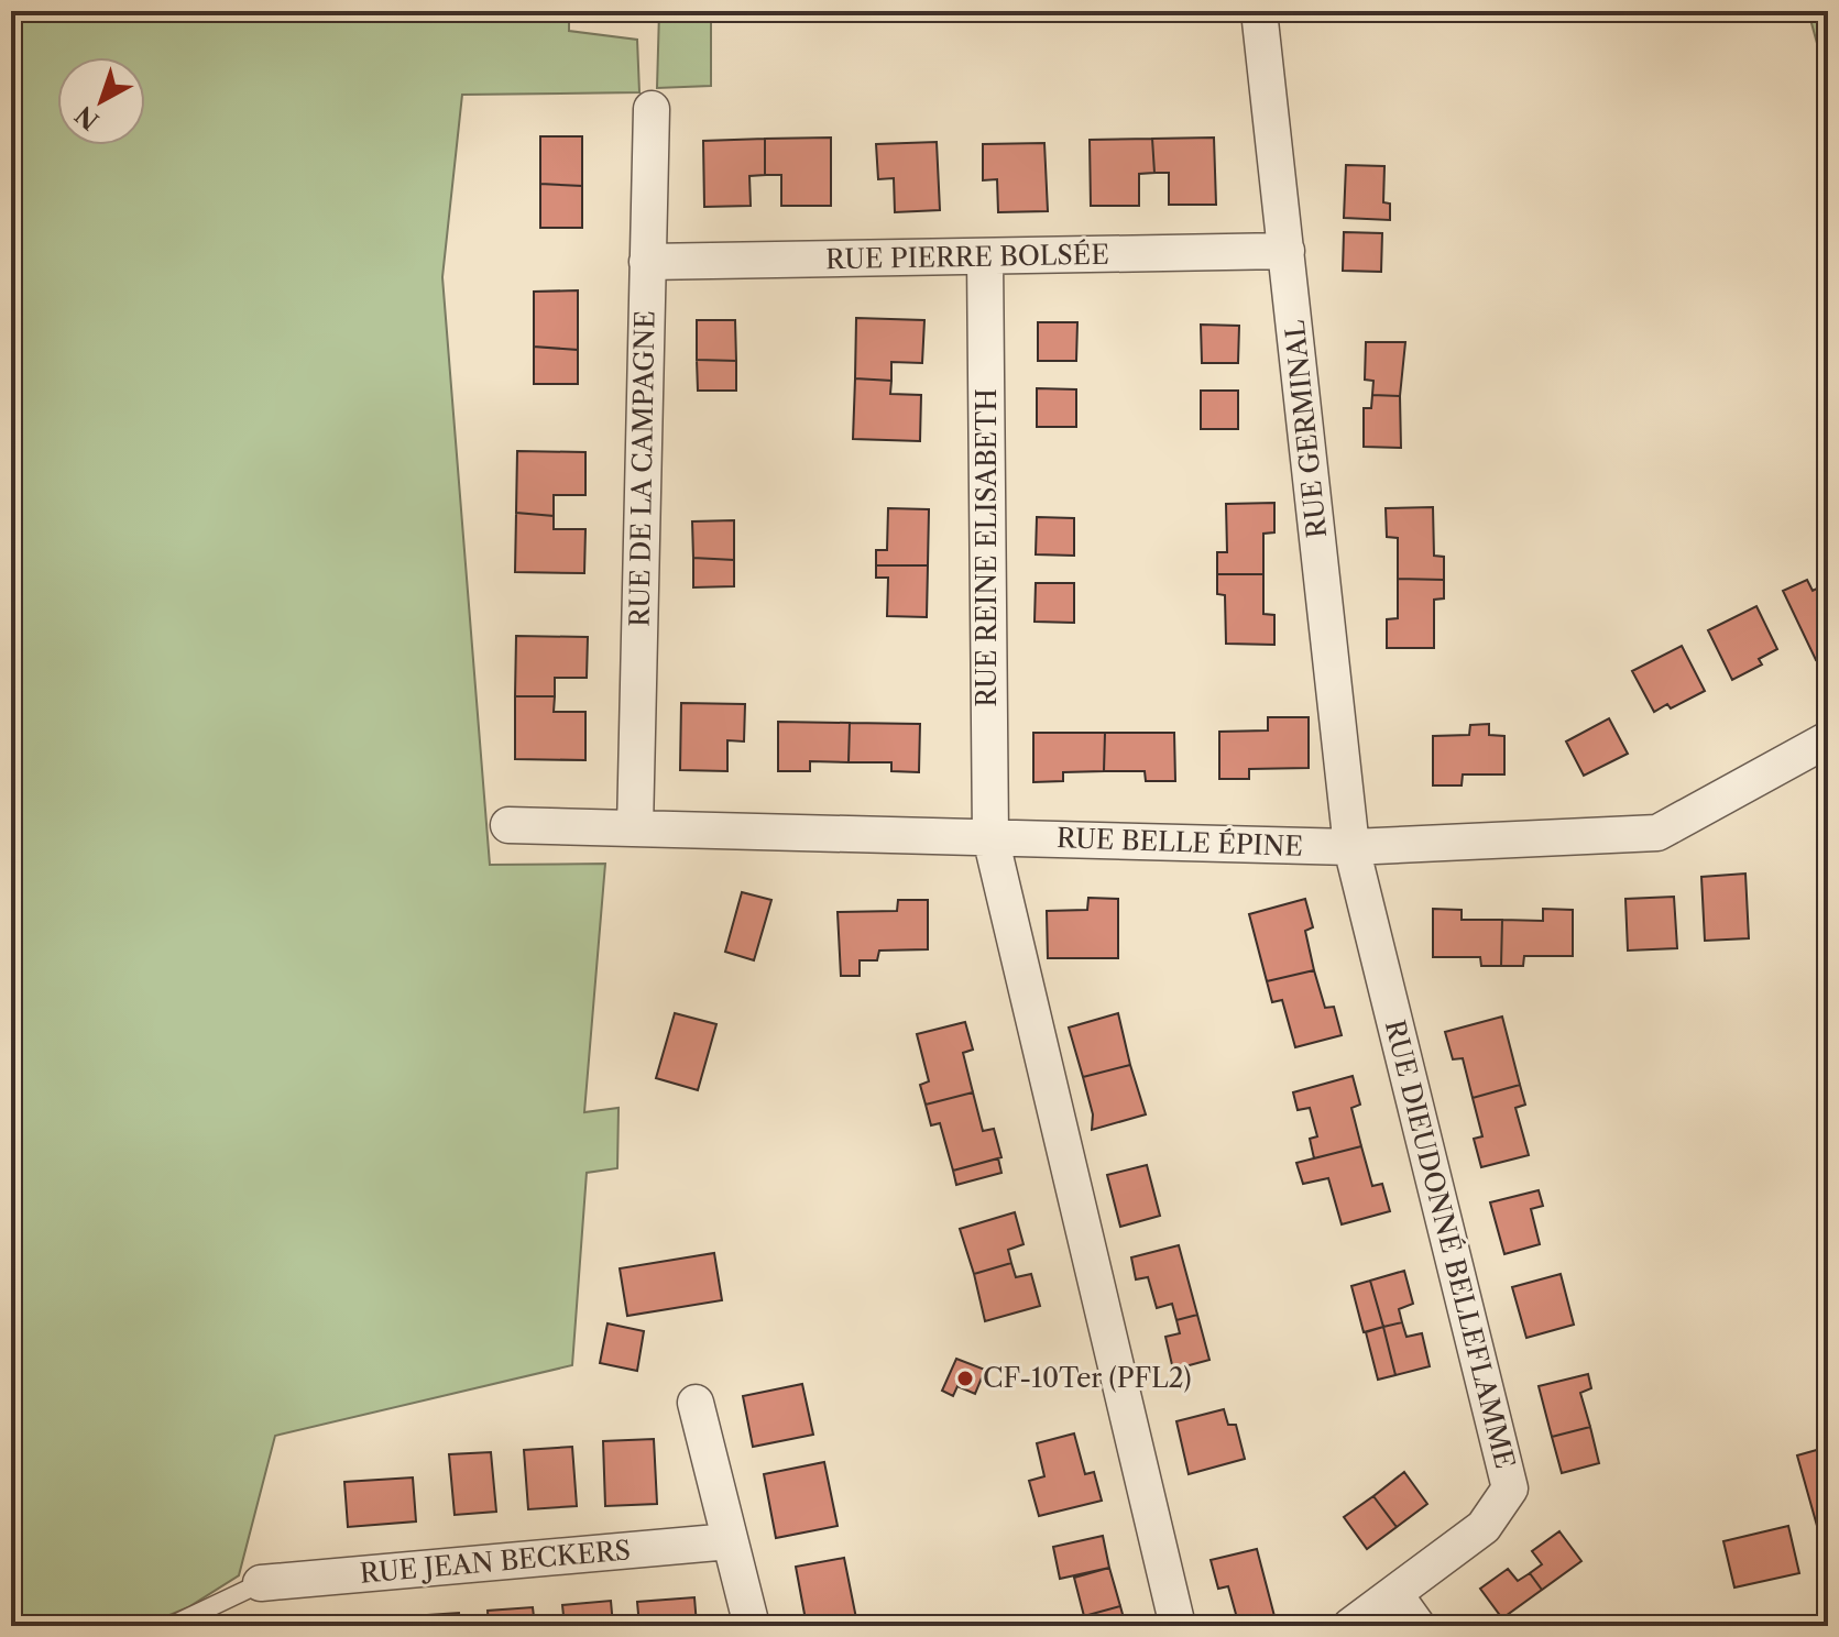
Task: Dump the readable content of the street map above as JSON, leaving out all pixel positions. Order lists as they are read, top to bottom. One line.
{"streets":{"street":["RUE PIERRE BOLSÉE","RUE GERMINAL","RUE DE LA CAMPAGNE","RUE REINE ELISABETH","RUE BELLE ÉPINE","RUE DIEUDONNÉ BELLEFLAMME","RUE JEAN BECKERS"]},"crossings":[["RUE PIERRE BOLSÉE","RUE GERMINAL"],["RUE PIERRE BOLSÉE","RUE DE LA CAMPAGNE"],["RUE PIERRE BOLSÉE","RUE REINE ELISABETH"],["RUE GERMINAL","RUE BELLE ÉPINE"],["RUE GERMINAL","RUE DIEUDONNÉ BELLEFLAMME"],["RUE DE LA CAMPAGNE","RUE BELLE ÉPINE"],["RUE REINE ELISABETH","RUE BELLE ÉPINE"],["RUE BELLE ÉPINE","RUE DIEUDONNÉ BELLEFLAMME"]],"places":["CF-10Ter (PFL2)"],"north":"bottom left"}
